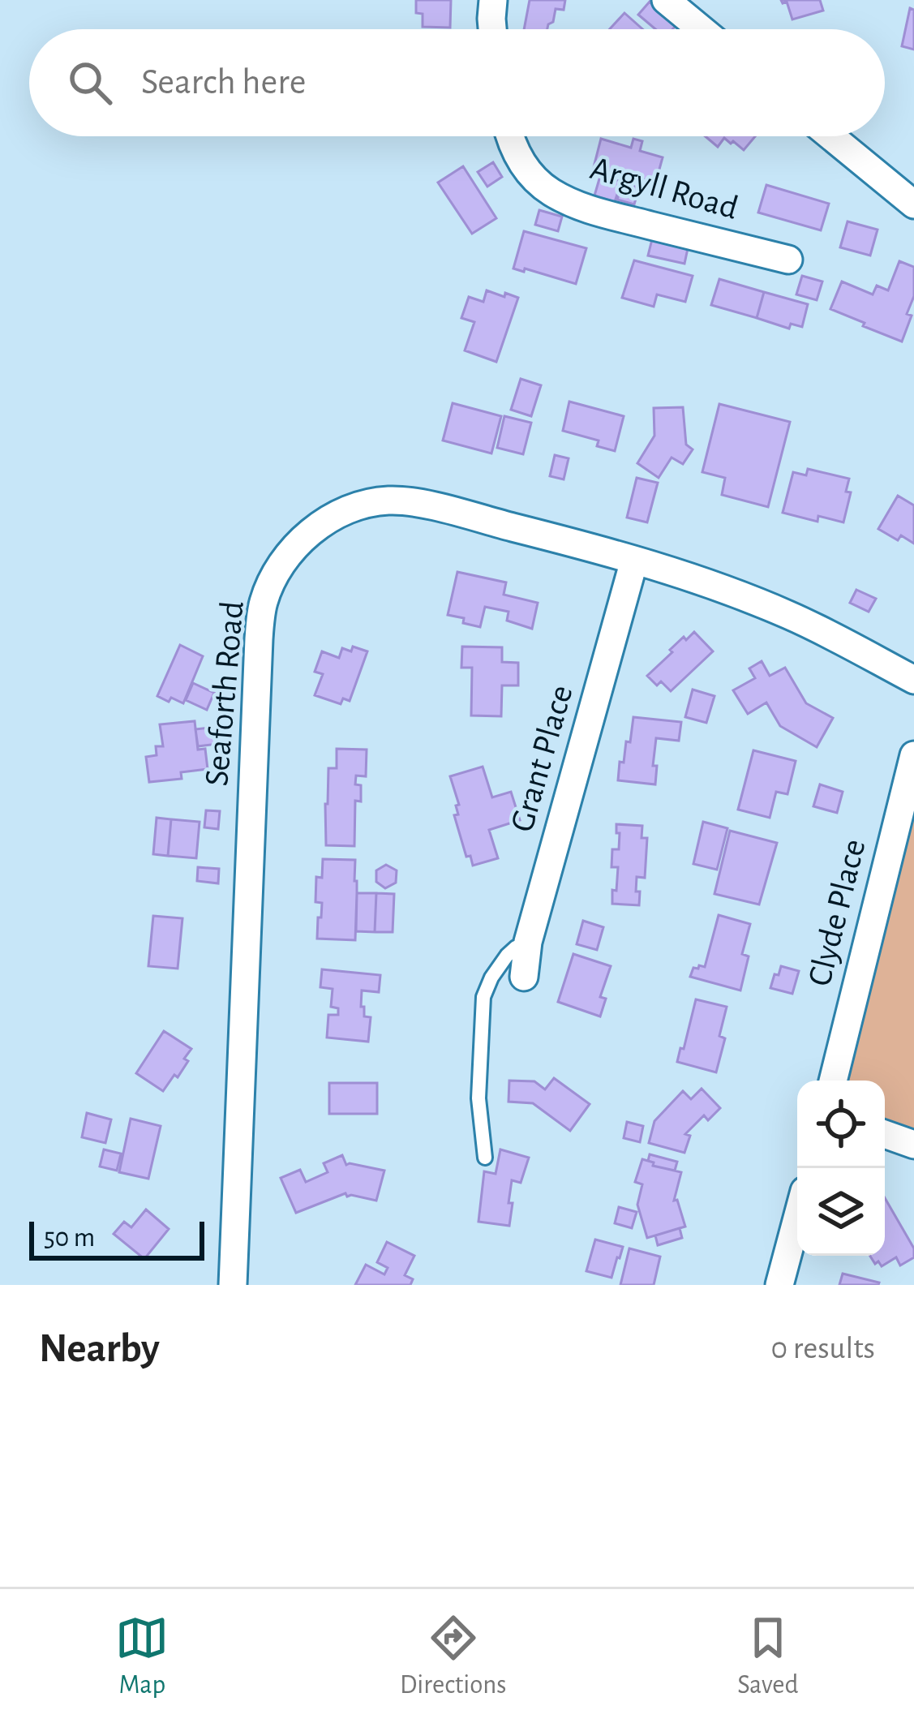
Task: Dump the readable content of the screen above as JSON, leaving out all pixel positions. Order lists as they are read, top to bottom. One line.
{"streets":{"street":["Argyll Road","Seaforth Road","Grant Place","Clyde Place"]},"crossings":[["Seaforth Road","Grant Place"]],"scale_bar":"50 m","page":{"search":"Search here","scale":"50 m","heading":["Nearby","0 results"],"nav":["Map","Directions","Saved"]}}
